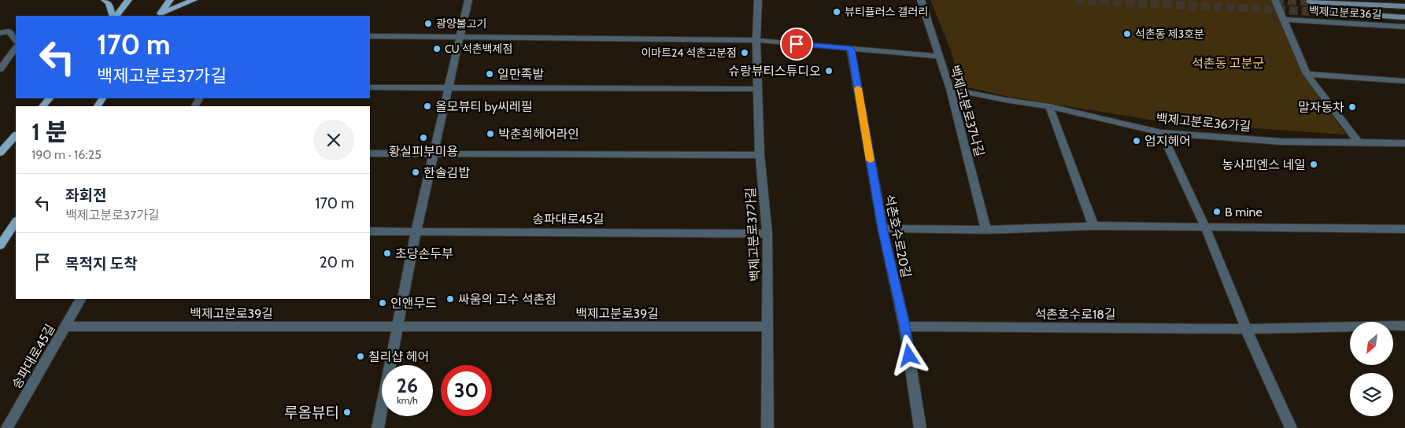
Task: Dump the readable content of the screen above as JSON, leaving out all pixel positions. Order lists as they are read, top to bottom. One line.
{"streets":{"street":["백제고분로36길","백제고분로37나길","백제고분로36가길","송파대로45길","백제고분로37가길","석촌호수로20길","백제고분로39길","석촌호수로18길"]},"crossings":[["백제고분로37나길","백제고분로36가길"],["송파대로45길","백제고분로37가길"],["송파대로45길","백제고분로39길"],["백제고분로37가길","백제고분로39길"],["석촌호수로20길","석촌호수로18길"]],"parks":["석촌동 고분군"],"places":["뷰티플러스 갤러리","광양불고기","석촌동 제3호분","CU 석촌백제점","이마트24 석촌고분점","슈랑뷰티스튜디오","일만족발","올모뷰티 by씨레필","말자동차","박춘희헤어라인","황실피부미용","엄지헤어","농사피엔스 네일","한솔김밥","B mine","초당손두부","싸움의 고수 석촌점","인앤무드","칠리샵 헤어","루옴뷰티"],"north":"bottom left","page":{"turn":["170 m","백제고분로37가길"],"heading":["1 분","190 m · 16:25"],"list":[{"name":"좌회전","note":"백제고분로37가길","value":"170 m"},{"name":"목적지 도착","value":"20 m"}],"speed":"26 km/h","limit":"30"}}
